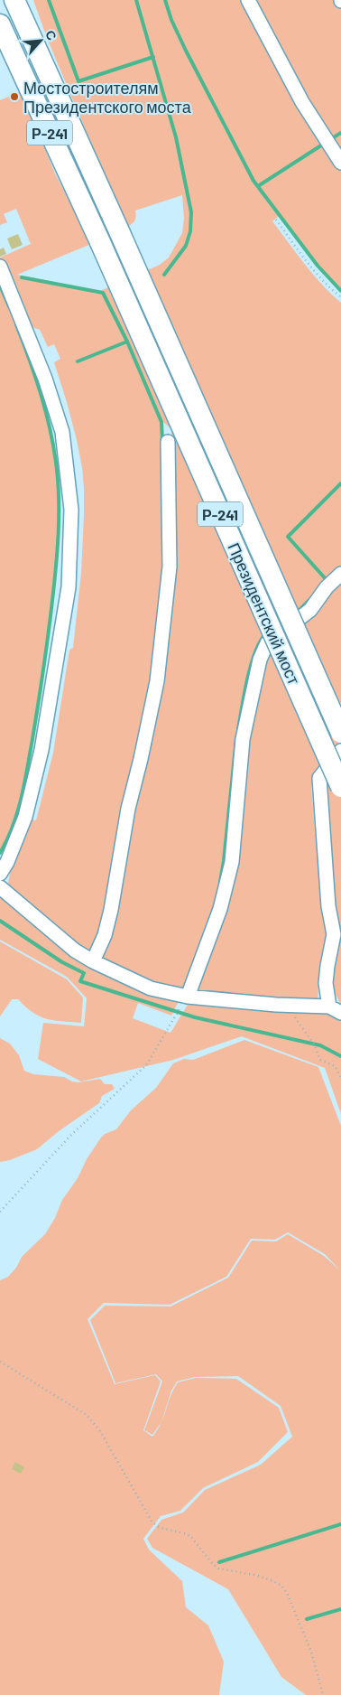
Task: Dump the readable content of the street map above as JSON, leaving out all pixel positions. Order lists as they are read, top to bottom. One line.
{"streets":{"highway":["Р-241","Президентский мост"]},"places":["Мостостроителям Президентского моста"],"north":"top right"}
